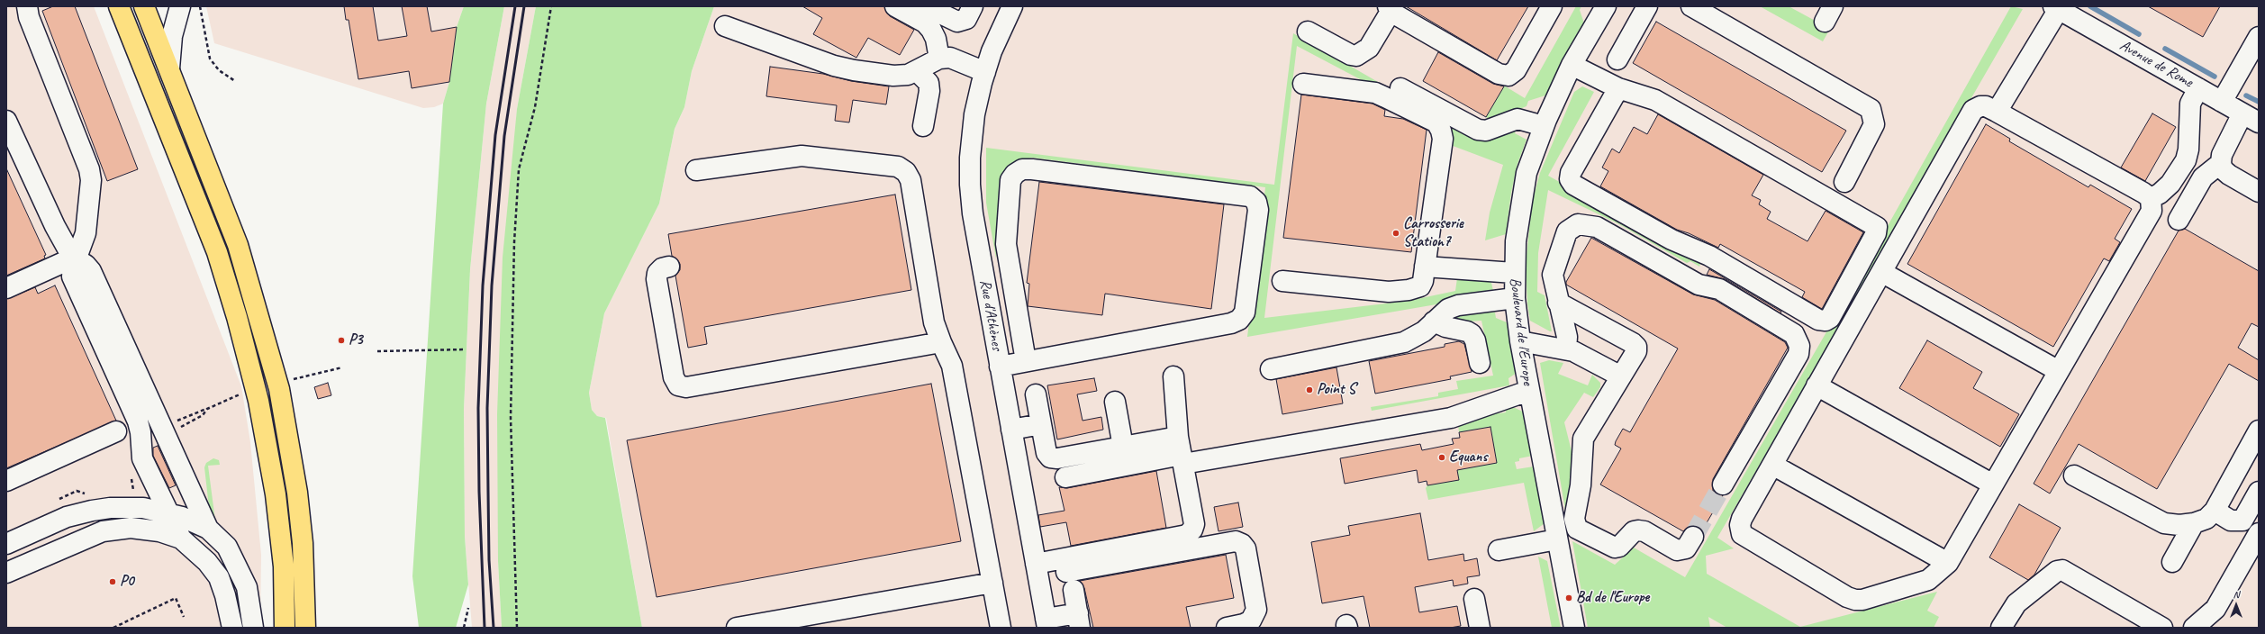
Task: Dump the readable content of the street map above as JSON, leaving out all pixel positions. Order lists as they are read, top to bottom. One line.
{"streets":{"street":["Avenue de Rome","Rue d'Athènes","Boulevard de l'Europe"]},"places":["Carrosserie Station7","P3","Point S","Equans","P0","Bd de l'Europe"],"north":"top"}
